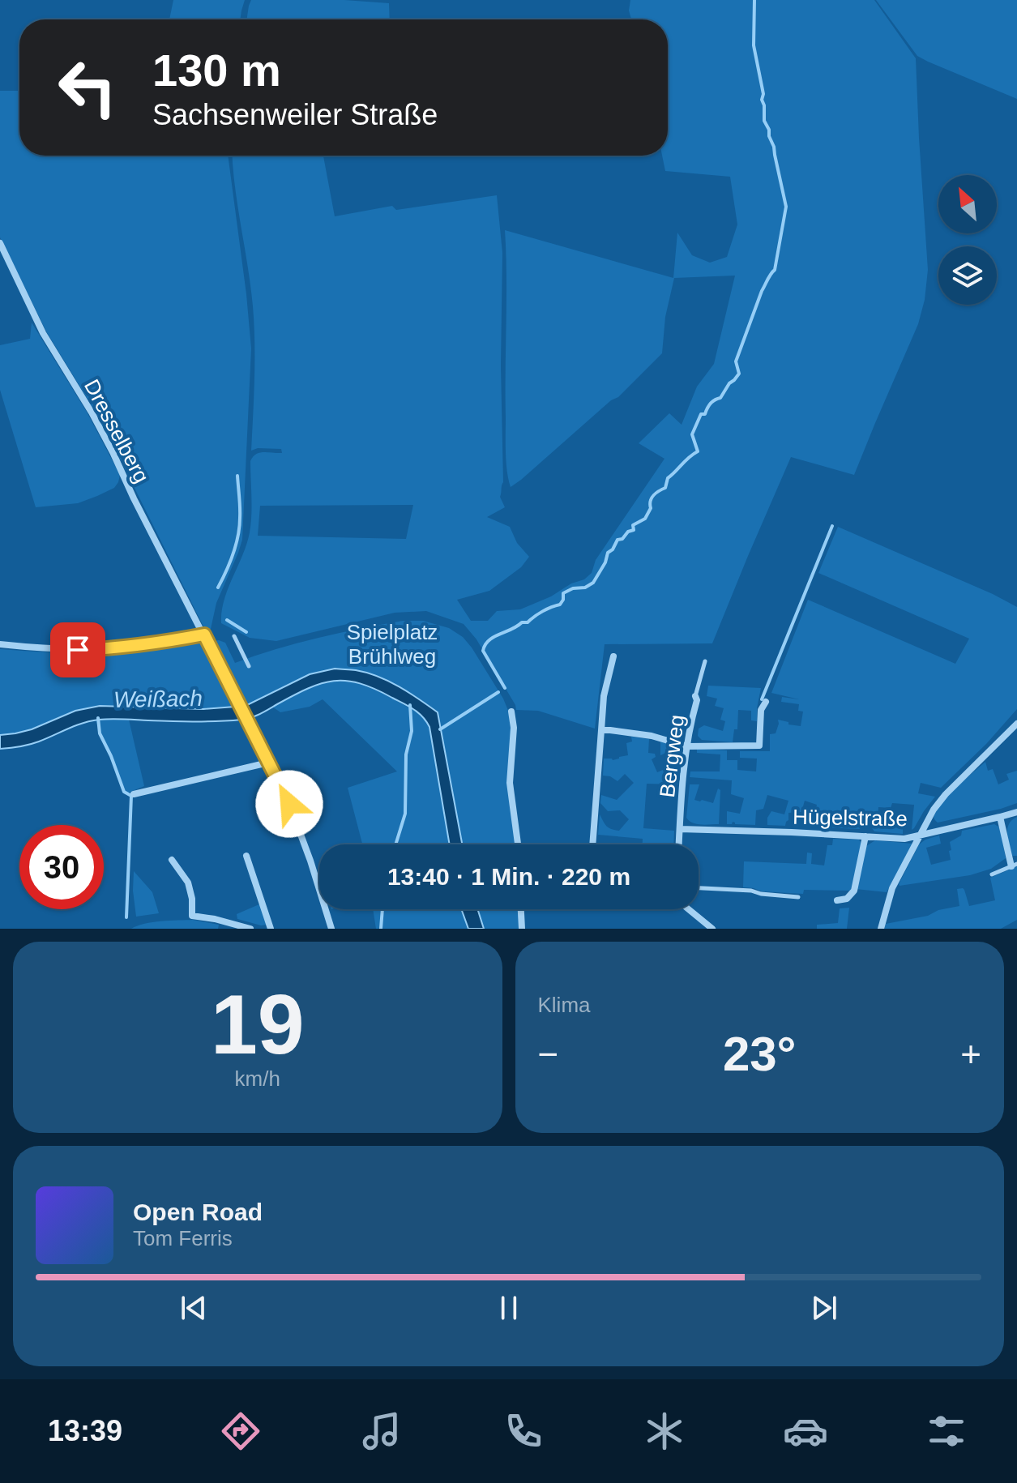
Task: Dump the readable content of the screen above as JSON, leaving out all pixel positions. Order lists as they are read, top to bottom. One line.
{"streets":{"street":["Dresselberg","Bergweg","Hügelstraße"]},"crossings":[["Bergweg","Hügelstraße"]],"water":["Weißach"],"parks":["Spielplatz Brühlweg"],"north":"top left","page":{"turn":["130 m","Sachsenweiler Straße"],"limit":"30","trip":"13:40 · 1 Min. · 220 m","tile":[["19","km/h"],"Klima"],"heat":["−","23°","+"],"song":["Open Road","Tom Ferris"],"tabs":"13:39"}}
